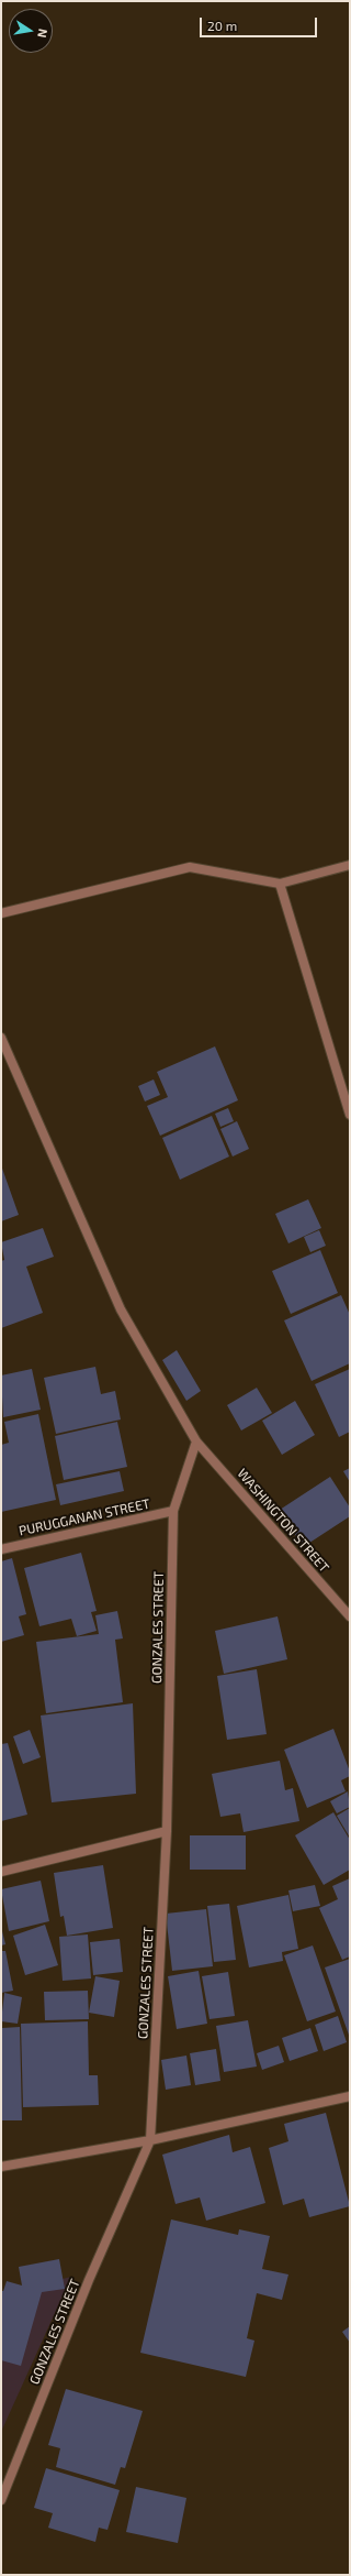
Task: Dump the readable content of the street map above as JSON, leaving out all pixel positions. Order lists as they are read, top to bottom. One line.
{"streets":{"street":["PURUGGANAN STREET","WASHINGTON STREET","GONZALES STREET"]},"crossings":[["PURUGGANAN STREET","GONZALES STREET"],["WASHINGTON STREET","GONZALES STREET"]],"scale_bar":"20 m","north":"right"}
